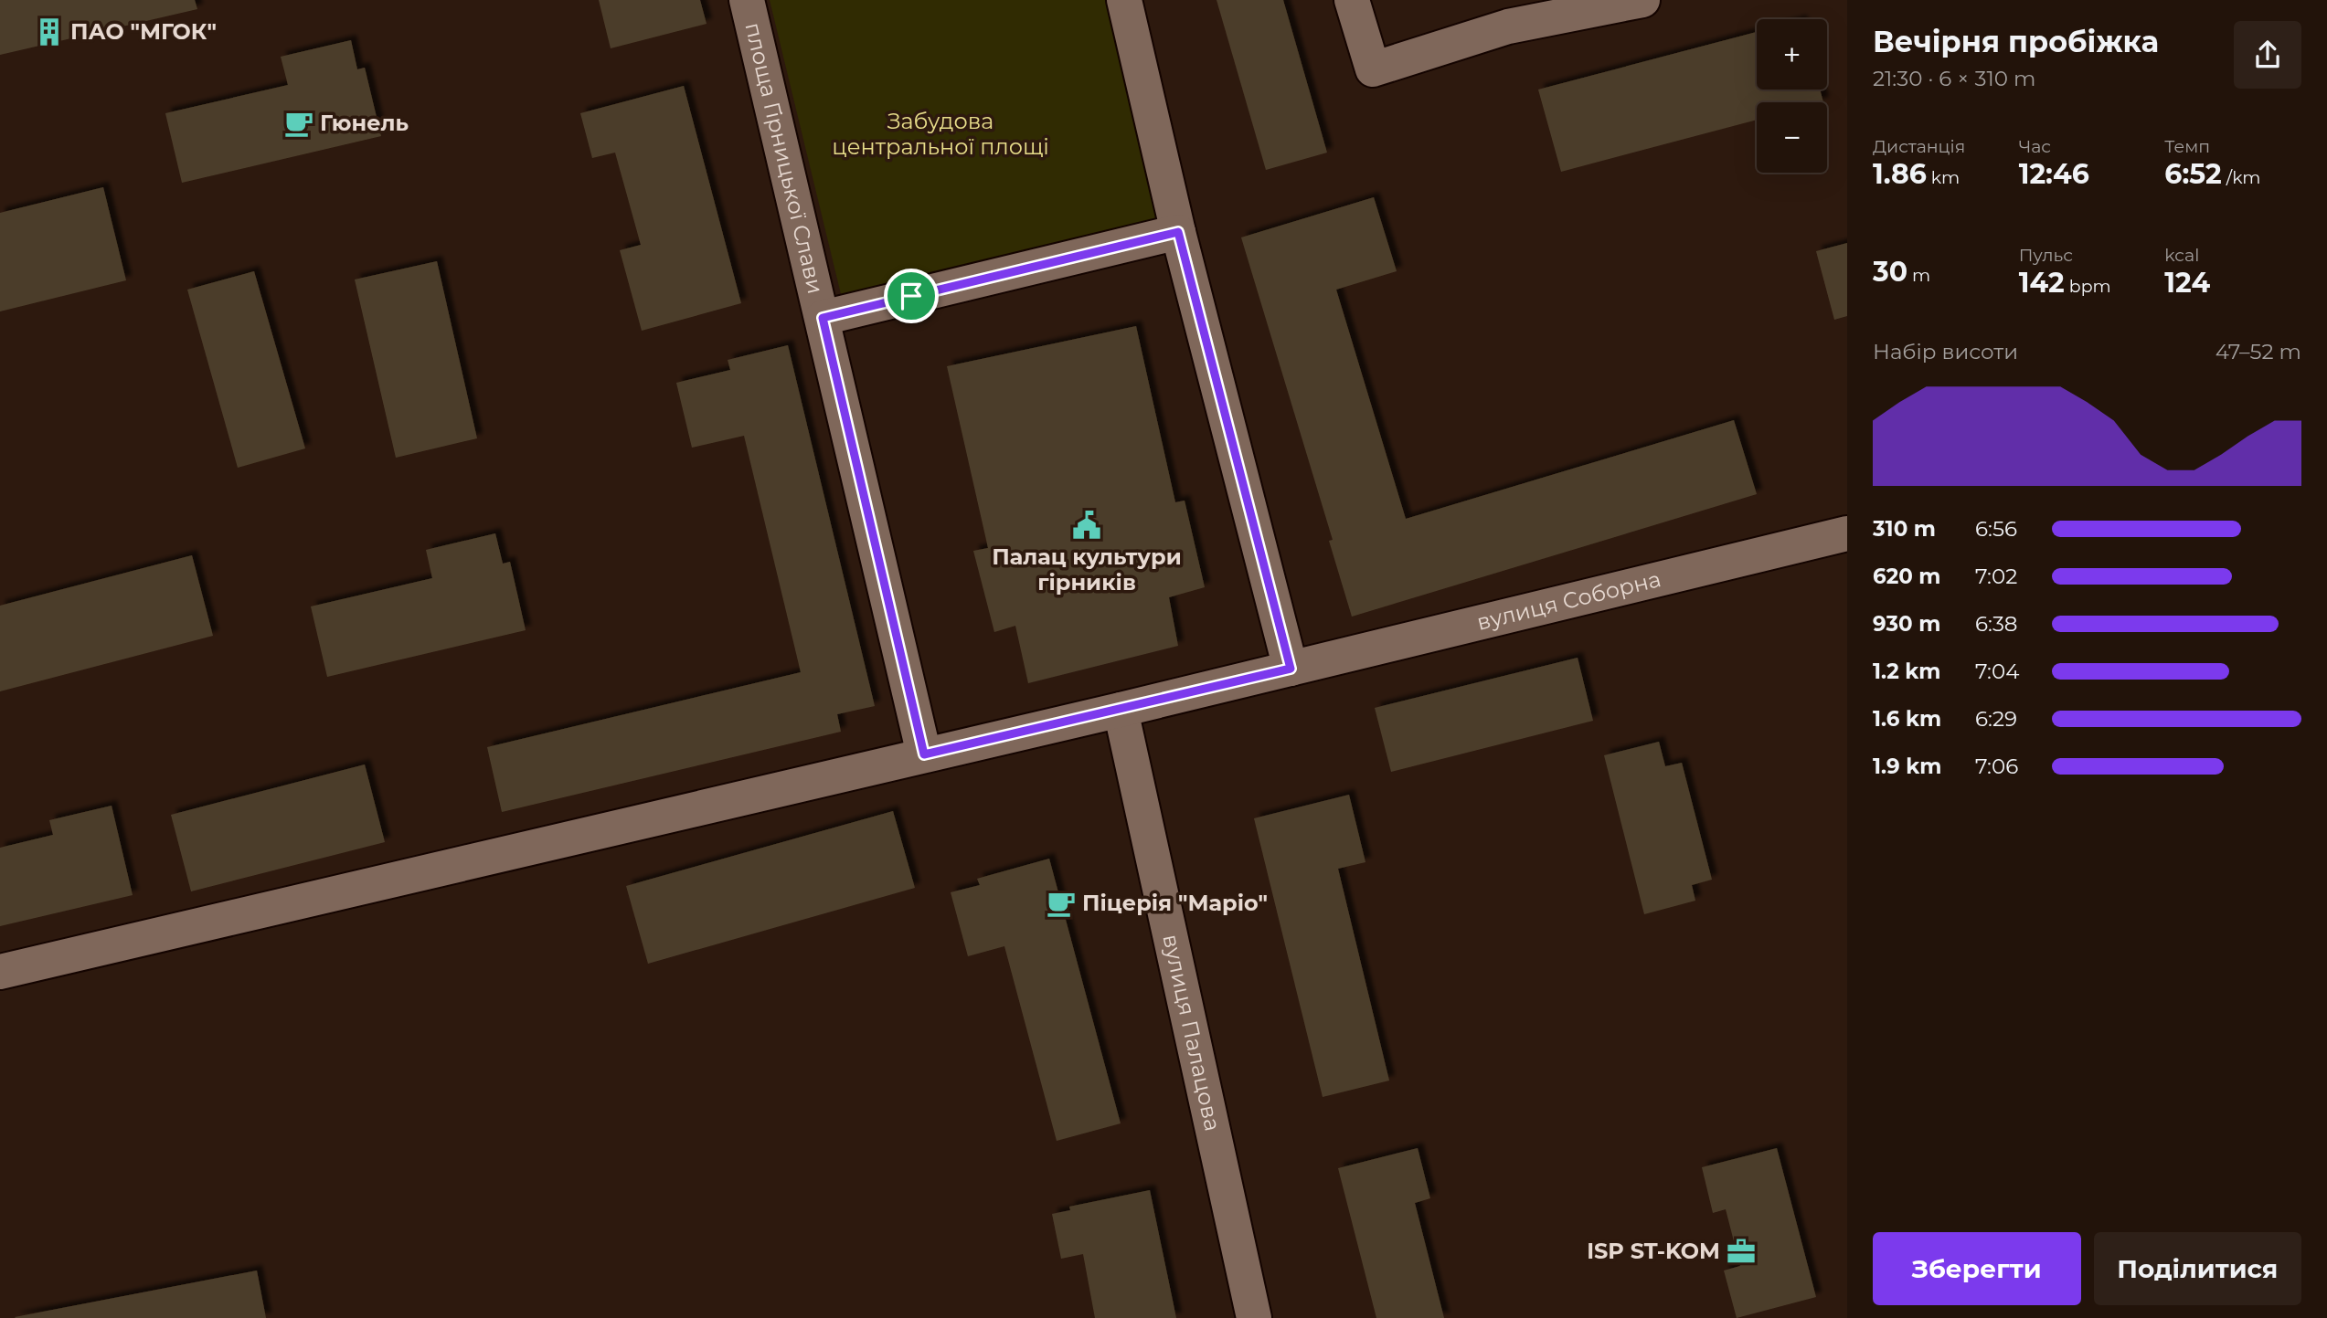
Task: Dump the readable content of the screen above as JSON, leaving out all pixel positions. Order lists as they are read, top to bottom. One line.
{"streets":{"street":["площа Гірницької Слави","вулиця Соборна","вулиця Палацова"]},"crossings":[["площа Гірницької Слави","вулиця Соборна"],["вулиця Соборна","вулиця Палацова"]],"parks":["Забудова центральної площі"],"places":{"building":["ПАО \"МГОК\""],"cafe":["Гюнель","Піцерія \"Маріо\""],"public building":["Палац культури гірників"],"office":["ISP ST-KOM"]},"page":{"heading":["Вечірня пробіжка","21:30 · 6 × 310 m"],"map_buttons":["+","−"],"stats":[["Дистанція","1.86 km"],["Час","12:46"],["Темп","6:52 /km"],["30 m"],["Пульс","142 bpm"],["kcal","124"]],"chart":["Набір висоти","47–52 m"],"list":[{"name":"310 m","note":"6:56"},{"name":"620 m","note":"7:02"},{"name":"930 m","note":"6:38"},{"name":"1.2 km","note":"7:04"},{"name":"1.6 km","note":"6:29"},{"name":"1.9 km","note":"7:06"}],"buttons":["Зберегти","Поділитися"]}}
